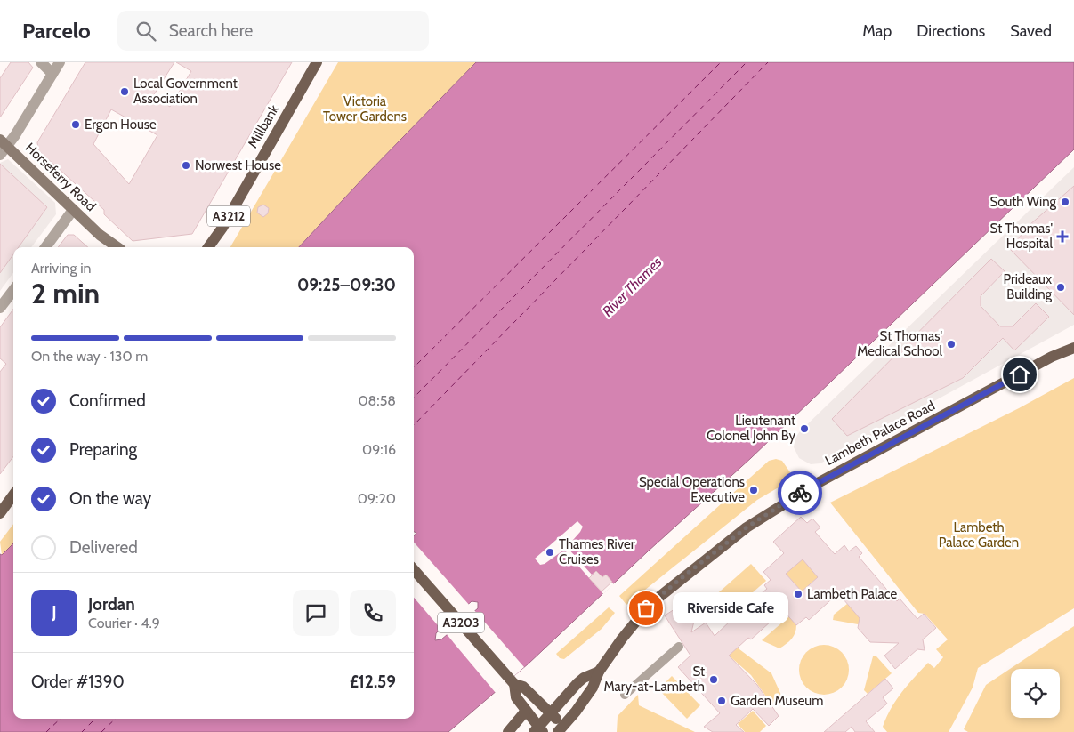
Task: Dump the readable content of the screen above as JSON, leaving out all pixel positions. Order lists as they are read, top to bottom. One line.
{"streets":{"main road":["Millbank","Horseferry Road","A3212","Lambeth Palace Road","A3203"]},"crossings":[["Lambeth Palace Road","A3203"]],"water":["River Thames"],"parks":["Victoria Tower Gardens","Lambeth Palace Garden"],"places":{"other":["Local Government Association","Ergon House","Norwest House","South Wing","Prideaux Building","St Thomas' Medical School","Lieutenant Colonel John By","Special Operations Executive","Thames River Cruises","Lambeth Palace","Riverside Cafe","St Mary-at-Lambeth","Garden Museum"],"health":["St Thomas' Hospital"]},"page":{"header":"Parcelo","search":"Search here","nav":["Map","Directions","Saved"],"heading":["2 min","Arriving in","09:25–09:30"],"panel":["Jordan","Courier · 4.9","Order #1390","£12.59"],"bar":"On the way · 130 m","list":[["Confirmed","08:58"],["Preparing","09:16"],["On the way","09:20"],"Delivered"],"round":"J","bubble":"Riverside Cafe"}}
